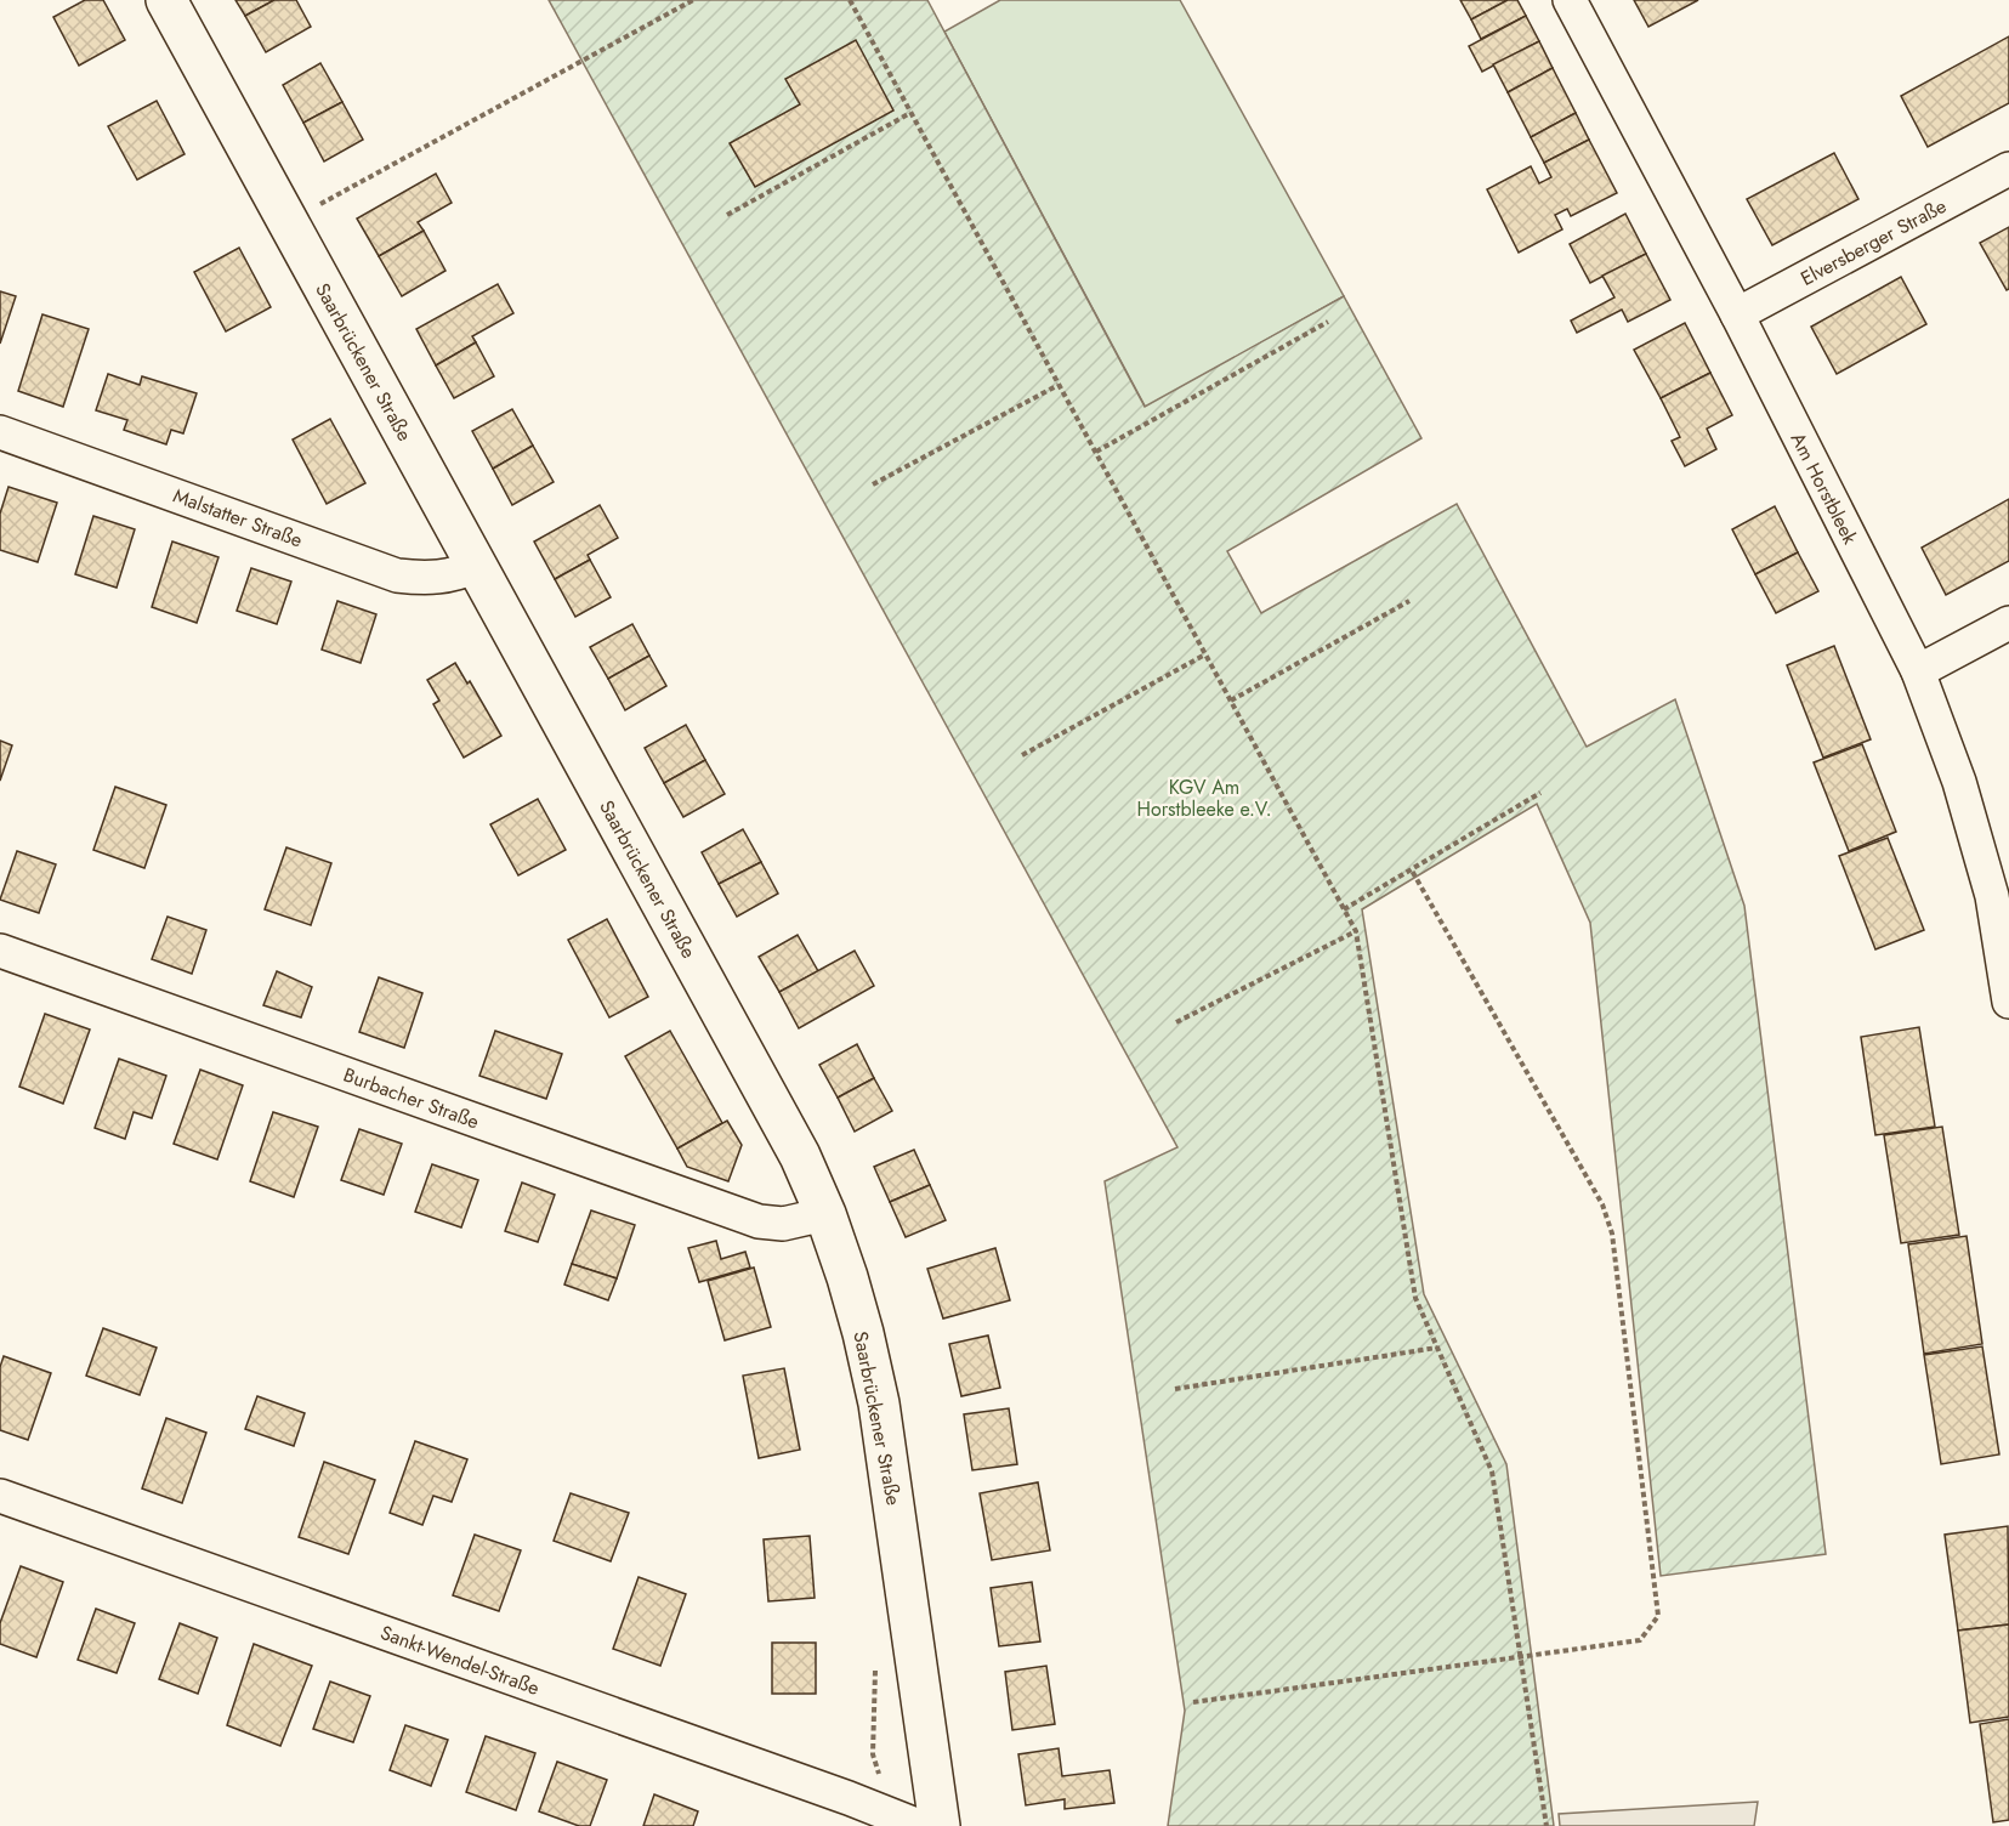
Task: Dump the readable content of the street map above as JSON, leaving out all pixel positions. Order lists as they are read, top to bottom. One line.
{"streets":{"street":["Elversberger Straße","Saarbrückener Straße","Am Horstbleek","Malstatter Straße","Burbacher Straße","Sankt-Wendel-Straße"]},"crossings":[["Elversberger Straße","Am Horstbleek"],["Saarbrückener Straße","Malstatter Straße"],["Saarbrückener Straße","Burbacher Straße"]],"parks":["KGV Am Horstbleeke e.V."]}
